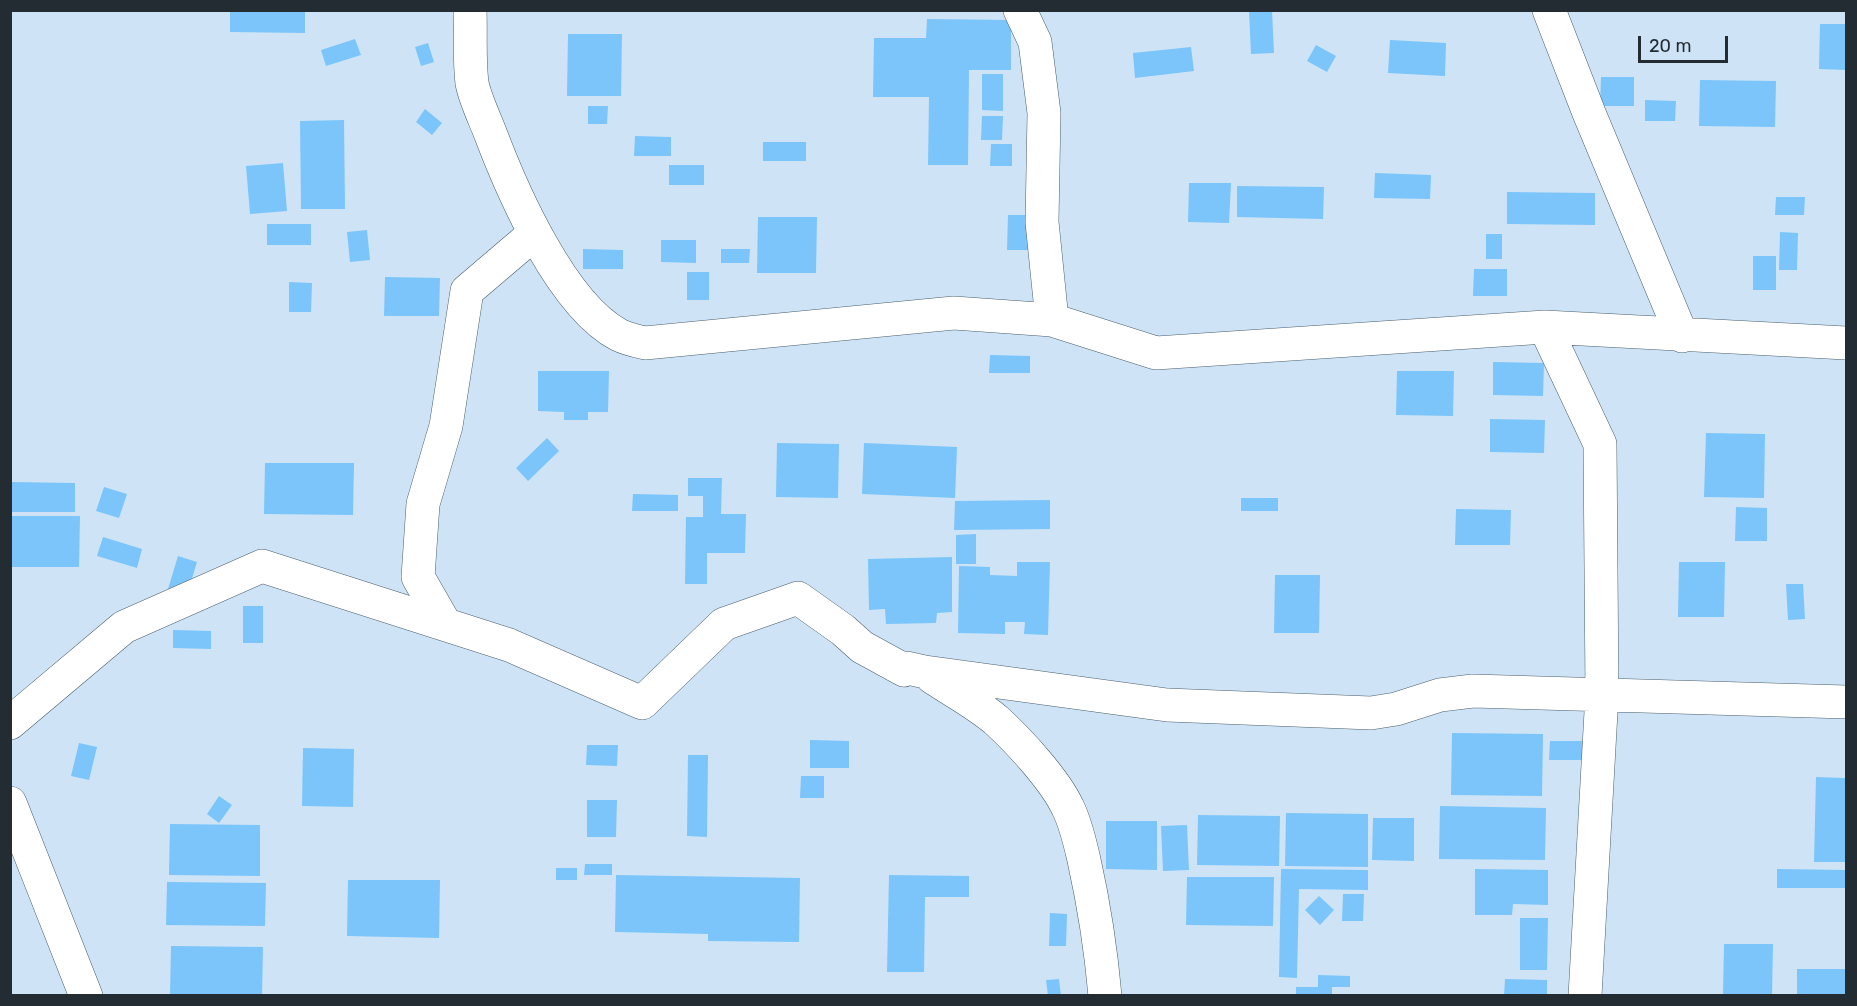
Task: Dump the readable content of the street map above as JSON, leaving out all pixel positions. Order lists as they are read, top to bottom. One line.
{"scale_bar":"20 m"}
